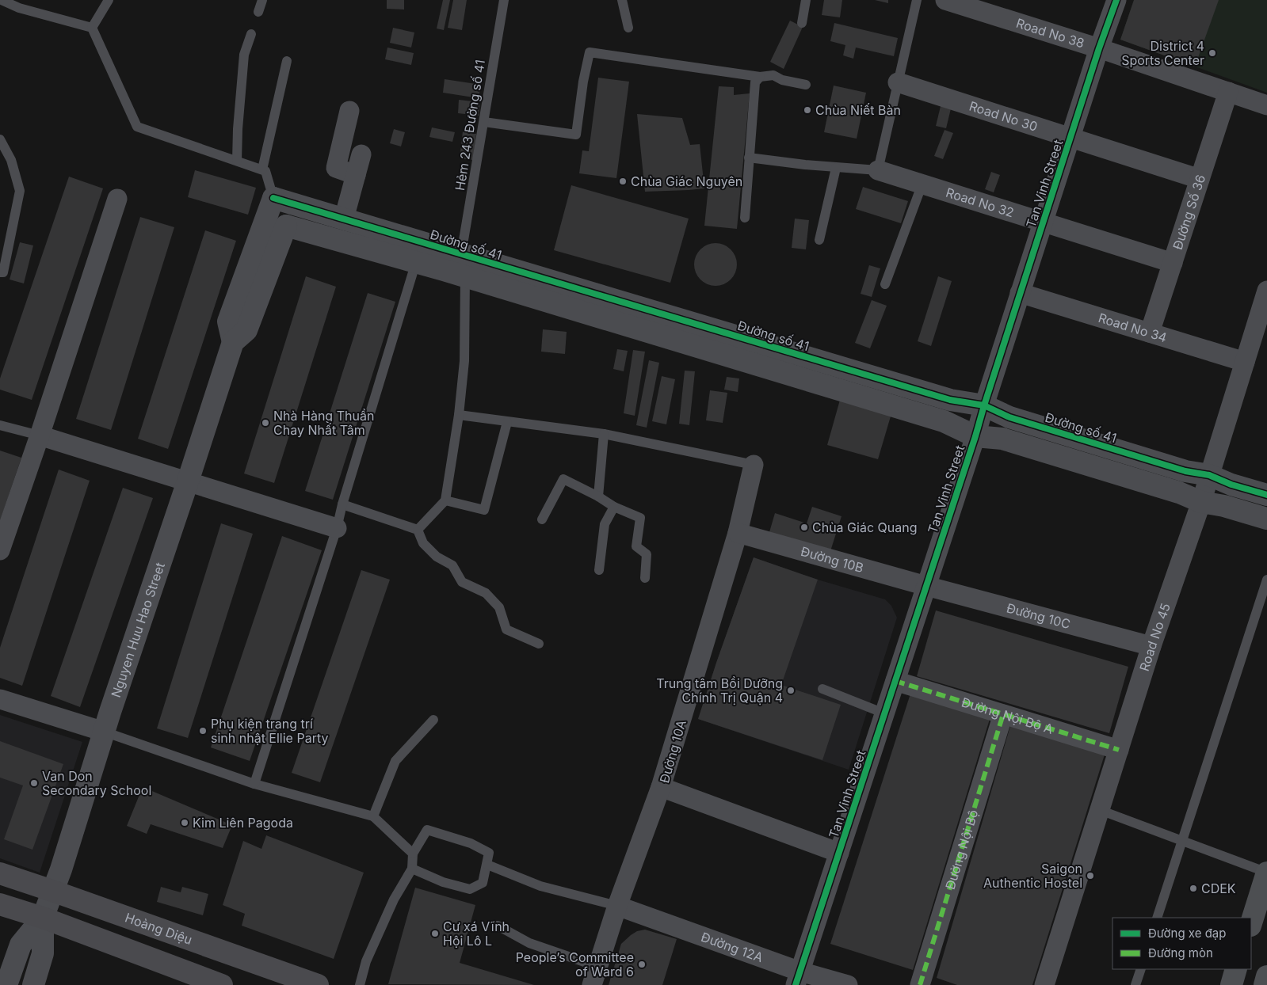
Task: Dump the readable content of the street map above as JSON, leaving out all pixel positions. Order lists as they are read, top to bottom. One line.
{"streets":{"main road":["Hoàng Diệu"],"street":["Road No 38","Road No 30","Tan Vinh Street","Road No 32","Đường Số 36","Đường số 41","Road No 34","Đường 10B","Đường 10C","Nguyen Huu Hao Street","Road No 45","Đường Nội Bộ A","Đường 10A","Đường Nội Bộ","Đường 12A"],"lane":["Hẻm 243 Đường số 41"]},"crossings":[["Road No 38","Tan Vinh Street"],["Road No 38","Đường Số 36"],["Road No 30","Tan Vinh Street"],["Road No 30","Đường Số 36"],["Hẻm 243 Đường số 41","Đường số 41"],["Tan Vinh Street","Road No 32"],["Tan Vinh Street","Đường số 41"],["Tan Vinh Street","Road No 34"],["Tan Vinh Street","Đường 10B"],["Tan Vinh Street","Đường 10C"],["Tan Vinh Street","Đường Nội Bộ A"],["Tan Vinh Street","Đường 10A"],["Tan Vinh Street","Đường 12A"],["Road No 32","Đường Số 36"],["Đường Số 36","Road No 34"],["Đường số 41","Road No 45"],["Road No 34","Road No 45"],["Đường 10B","Đường 10C"],["Đường 10B","Đường 10A"],["Đường 10C","Road No 45"],["Nguyen Huu Hao Street","Hoàng Diệu"],["Road No 45","Đường Nội Bộ A"],["Đường Nội Bộ A","Đường Nội Bộ"]],"places":["District 4 Sports Center","Chùa Niết Bàn","Chùa Giác Nguyên","Nhà Hàng Thuần Chay Nhất Tâm","Chùa Giác Quang","Trung tâm Bồi Dưỡng Chính Trị Quận 4","Phụ kiện trang trí sinh nhật Ellie Party","Van Don Secondary School","Kim Liên Pagoda","Saigon Authentic Hostel","CDEK","Cư xá Vĩnh Hội Lô L","People’s Committee of Ward 6"],"legend":["Đường xe đạp","Đường mòn"]}
